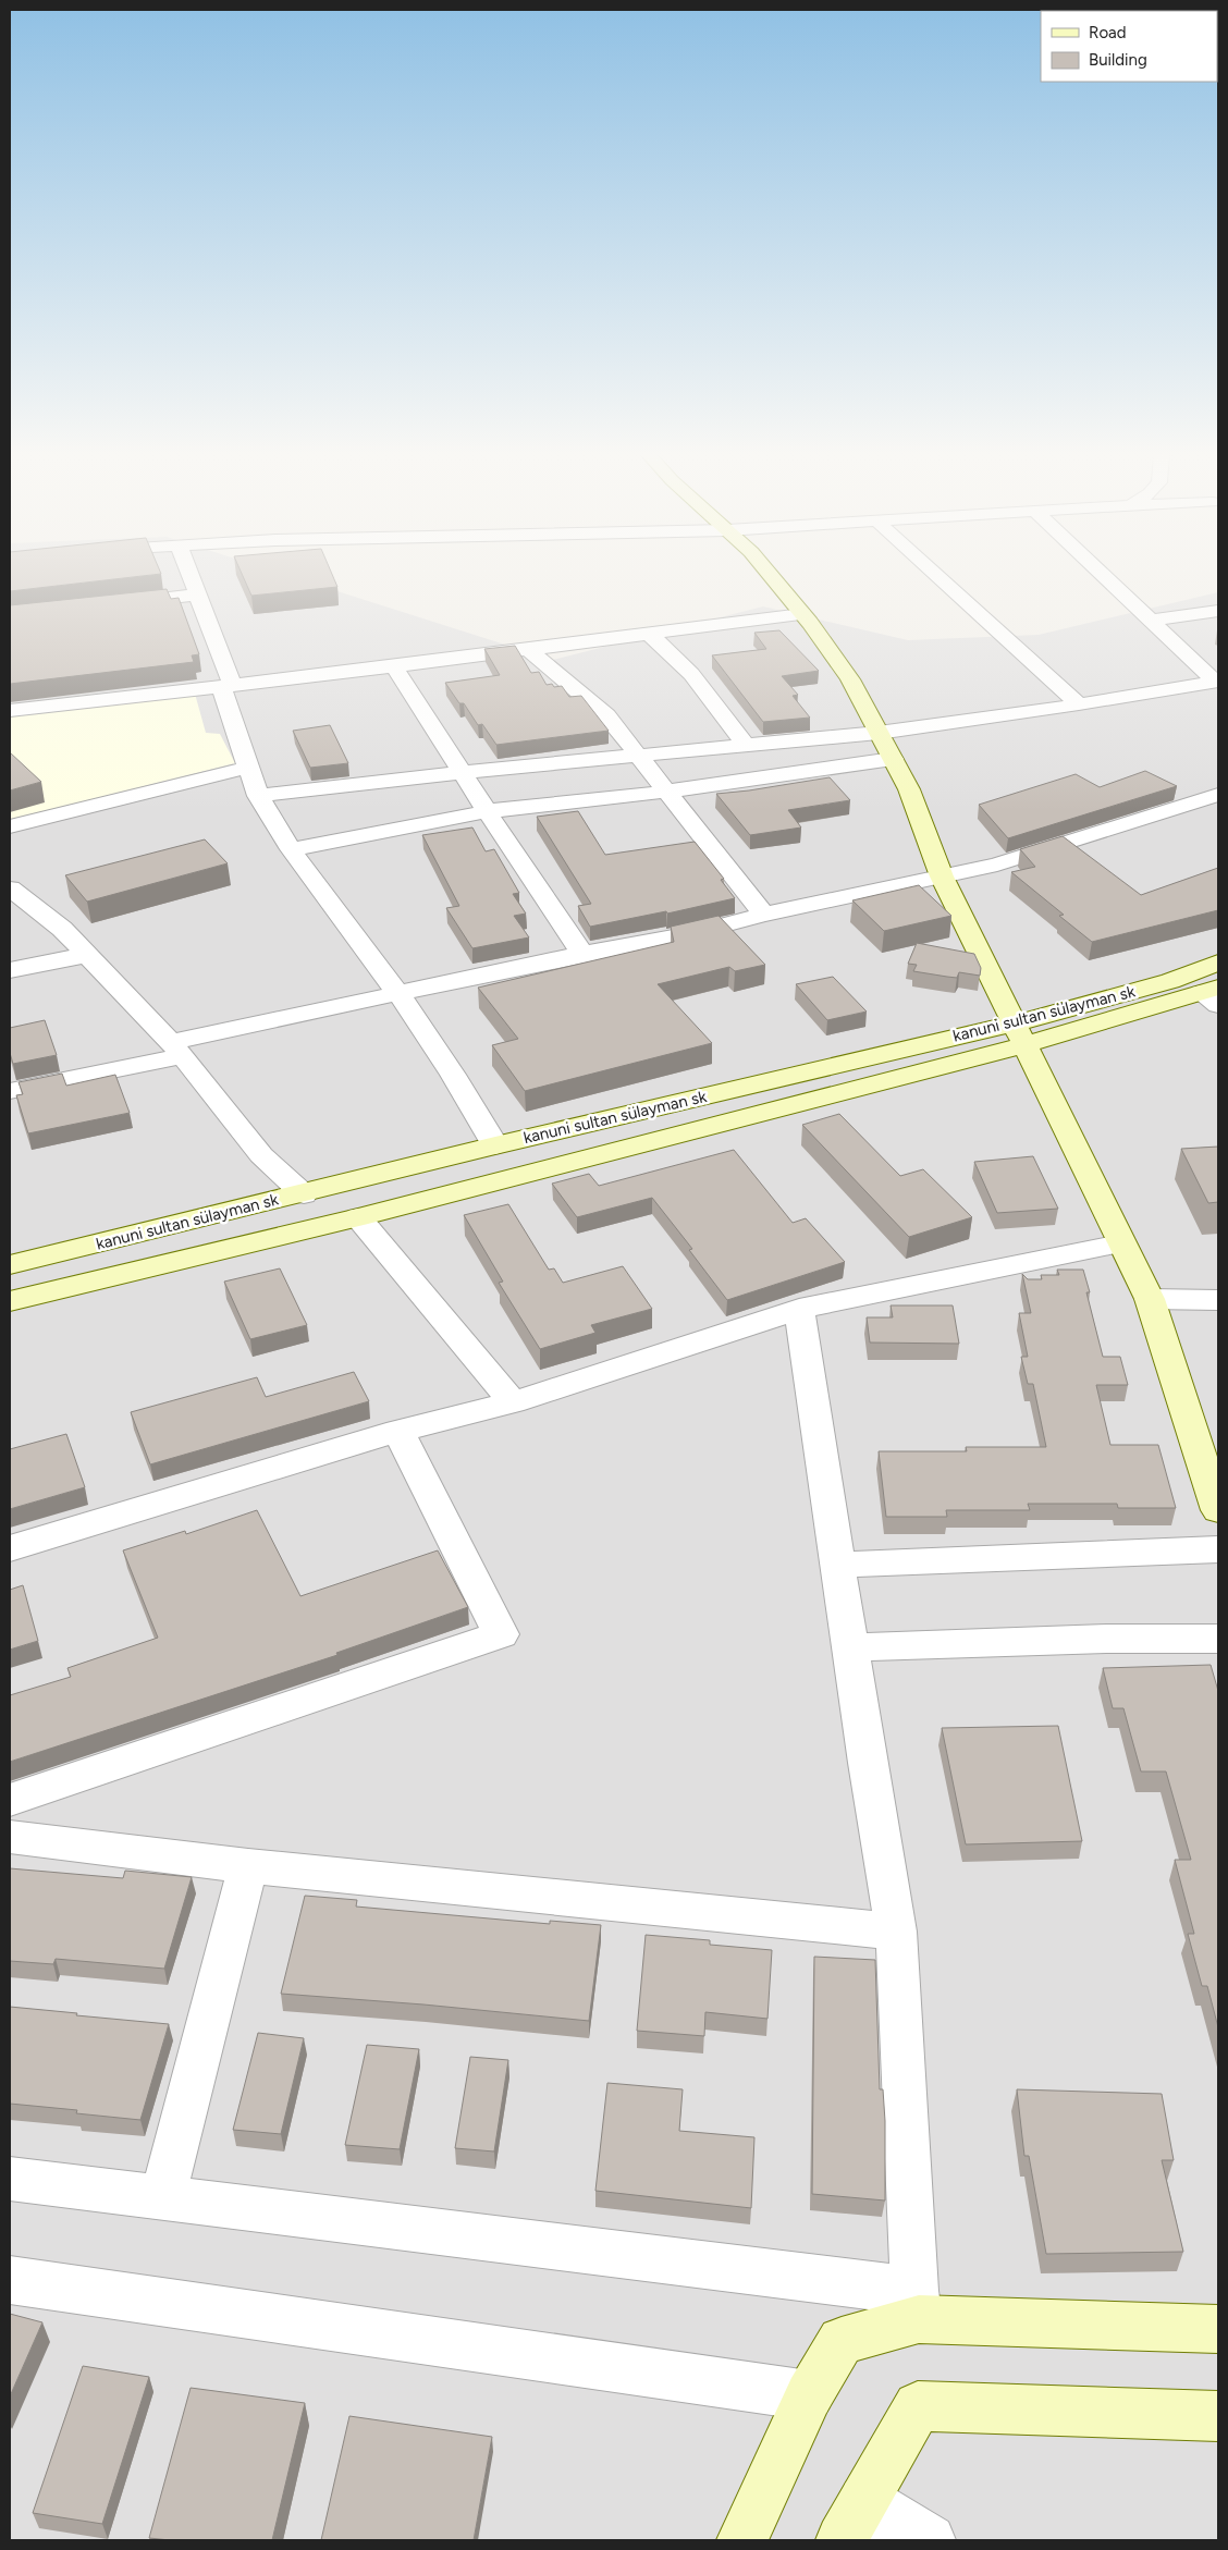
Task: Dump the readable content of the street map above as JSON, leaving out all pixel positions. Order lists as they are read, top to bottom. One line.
{"streets":{"street":["kanuni sultan sülayman sk"]},"legend":["Road","Building"]}
